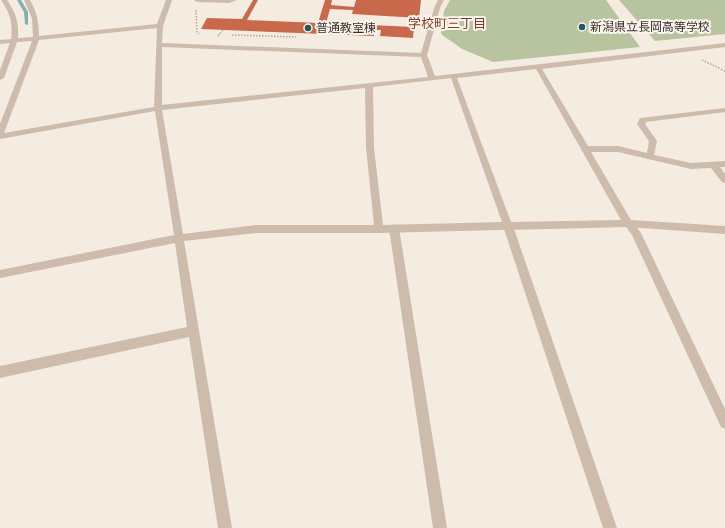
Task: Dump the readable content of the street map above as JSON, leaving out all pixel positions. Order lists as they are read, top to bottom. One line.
{"districts":["学校町三丁目"],"places":["新潟県立長岡高等学校","普通教室棟"]}
